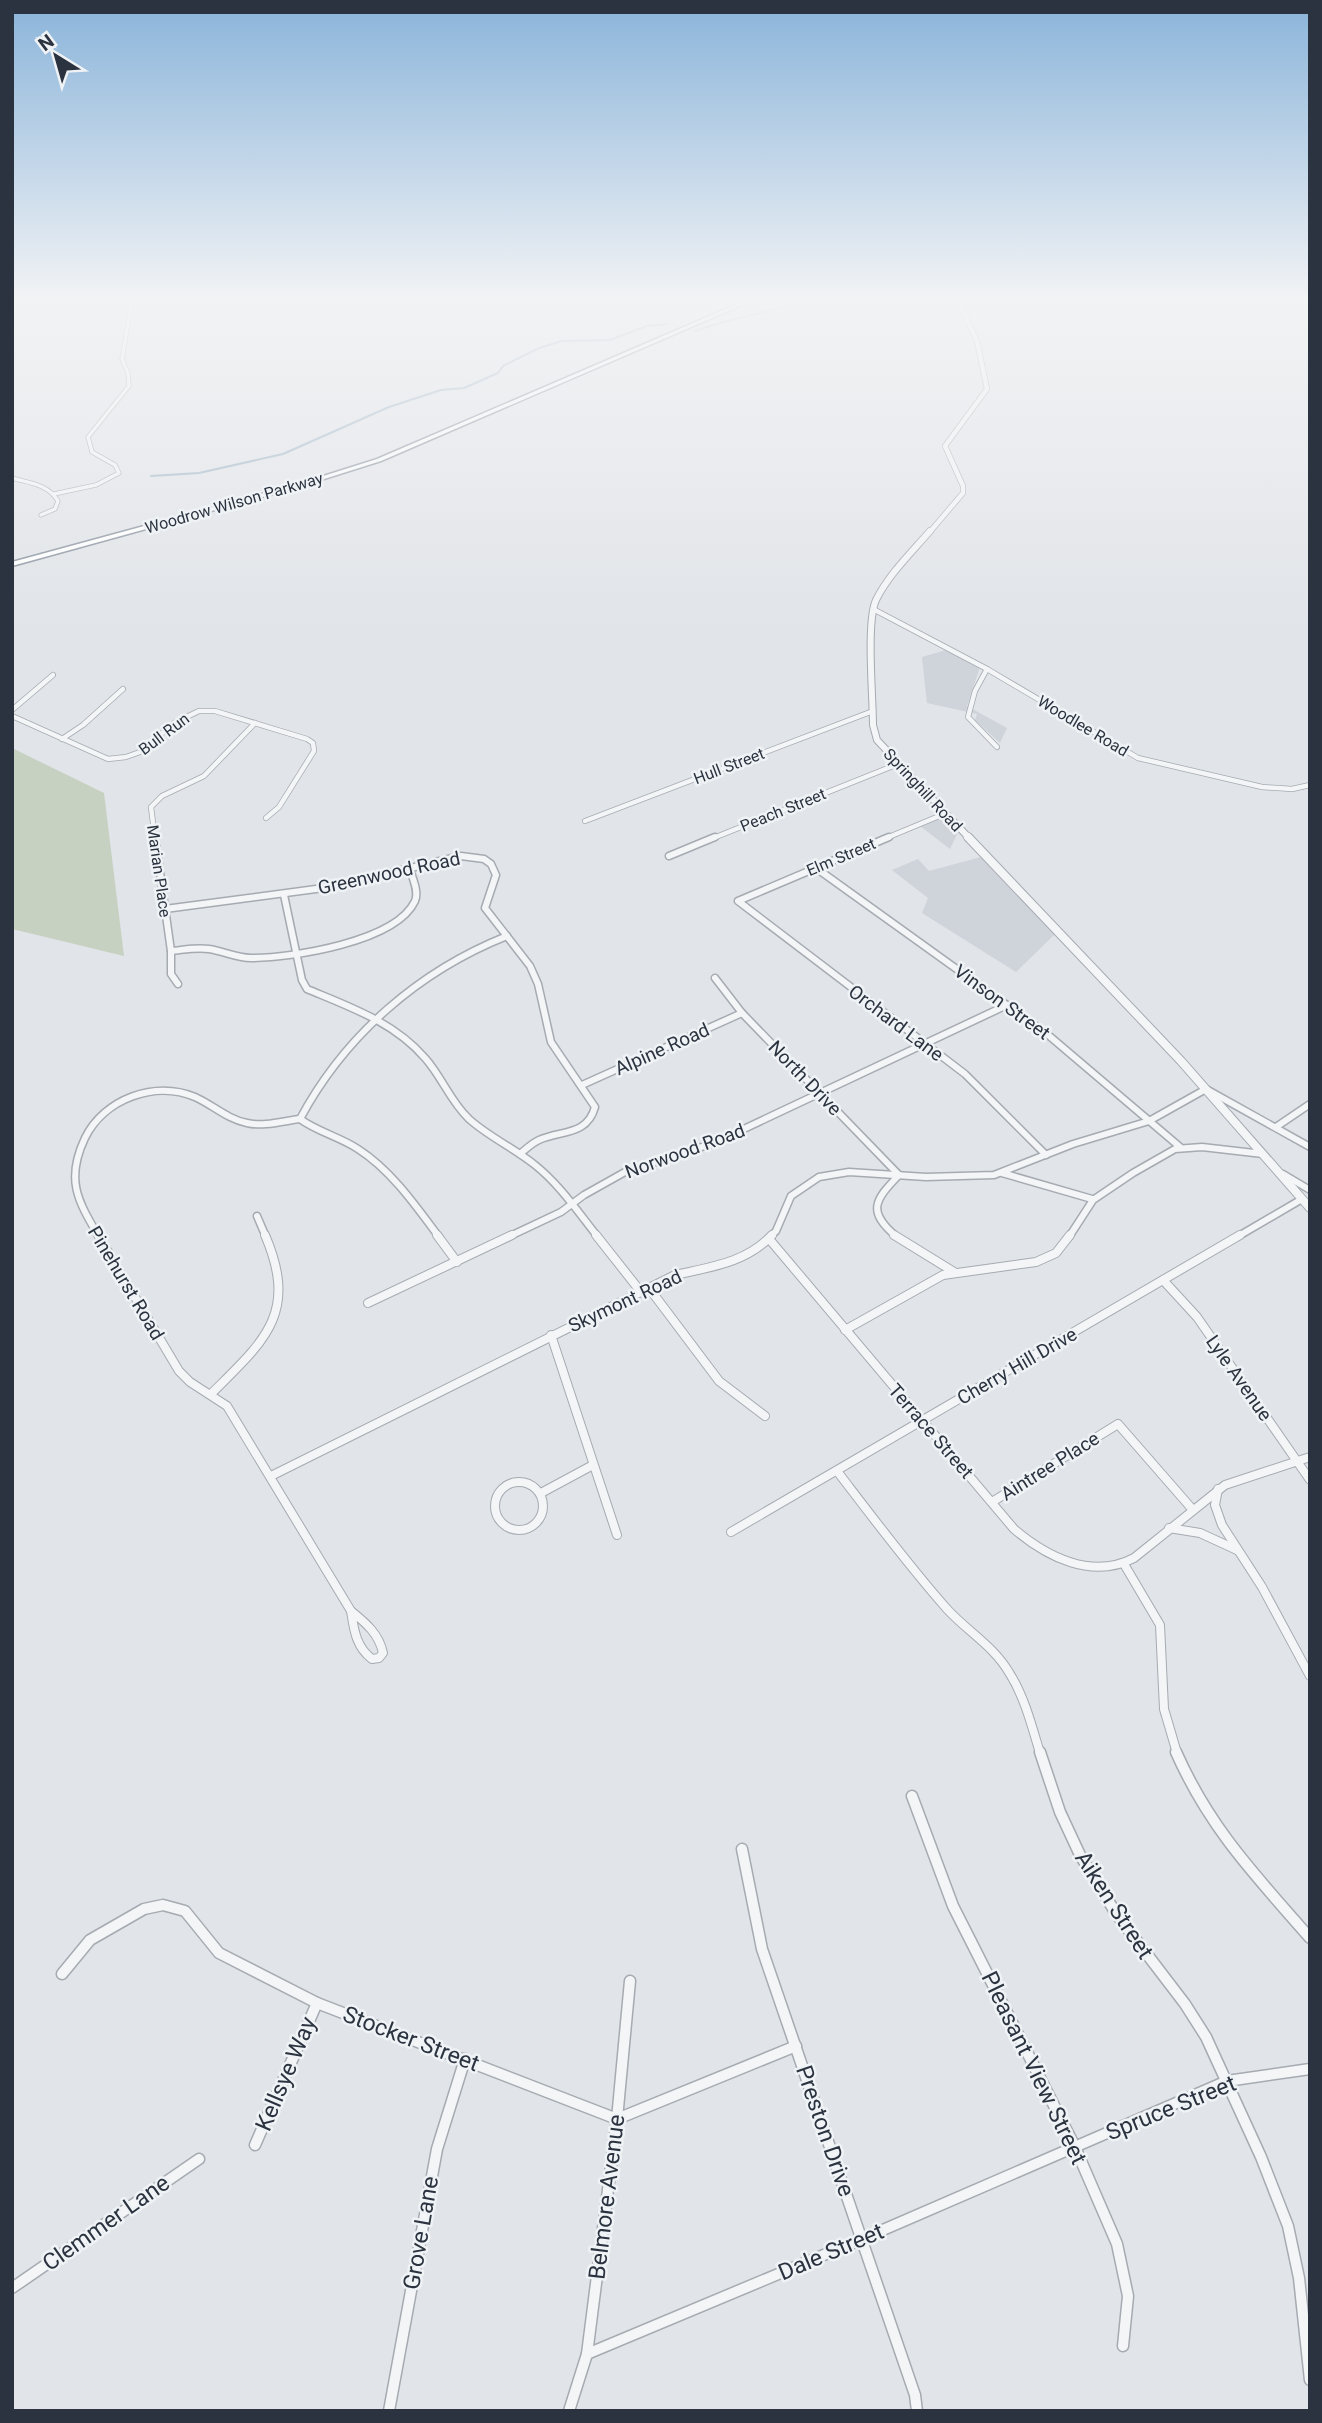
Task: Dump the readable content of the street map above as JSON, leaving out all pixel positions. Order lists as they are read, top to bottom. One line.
{"streets":{"highway":["Woodrow Wilson Parkway"],"street":["Woodlee Road","Bull Run","Hull Street","Springhill Road","Peach Street","Elm Street","Marian Place","Greenwood Road","Vinson Street","Orchard Lane","Alpine Road","North Drive","Norwood Road","Pinehurst Road","Skymont Road","Cherry Hill Drive","Lyle Avenue","Terrace Street","Aintree Place","Aiken Street","Stocker Street","Pleasant View Street","Kellsye Way","Spruce Street","Preston Drive","Belmore Avenue","Clemmer Lane","Grove Lane","Dale Street"]},"crossings":[["Woodlee Road","Springhill Road"],["Bull Run","Marian Place"],["Hull Street","Springhill Road"],["Springhill Road","Peach Street"],["Springhill Road","Elm Street"],["Springhill Road","Cherry Hill Drive"],["Elm Street","Vinson Street"],["Elm Street","Orchard Lane"],["Marian Place","Greenwood Road"],["Greenwood Road","Alpine Road"],["Vinson Street","Norwood Road"],["Orchard Lane","Norwood Road"],["Alpine Road","North Drive"],["North Drive","Norwood Road"],["Pinehurst Road","Skymont Road"],["Skymont Road","Terrace Street"],["Cherry Hill Drive","Lyle Avenue"],["Cherry Hill Drive","Terrace Street"],["Cherry Hill Drive","Aiken Street"],["Terrace Street","Aintree Place"],["Aiken Street","Spruce Street"],["Stocker Street","Kellsye Way"],["Stocker Street","Belmore Avenue"],["Stocker Street","Grove Lane"],["Pleasant View Street","Spruce Street"],["Pleasant View Street","Dale Street"],["Spruce Street","Dale Street"],["Preston Drive","Dale Street"],["Belmore Avenue","Dale Street"]],"north":"top left"}
